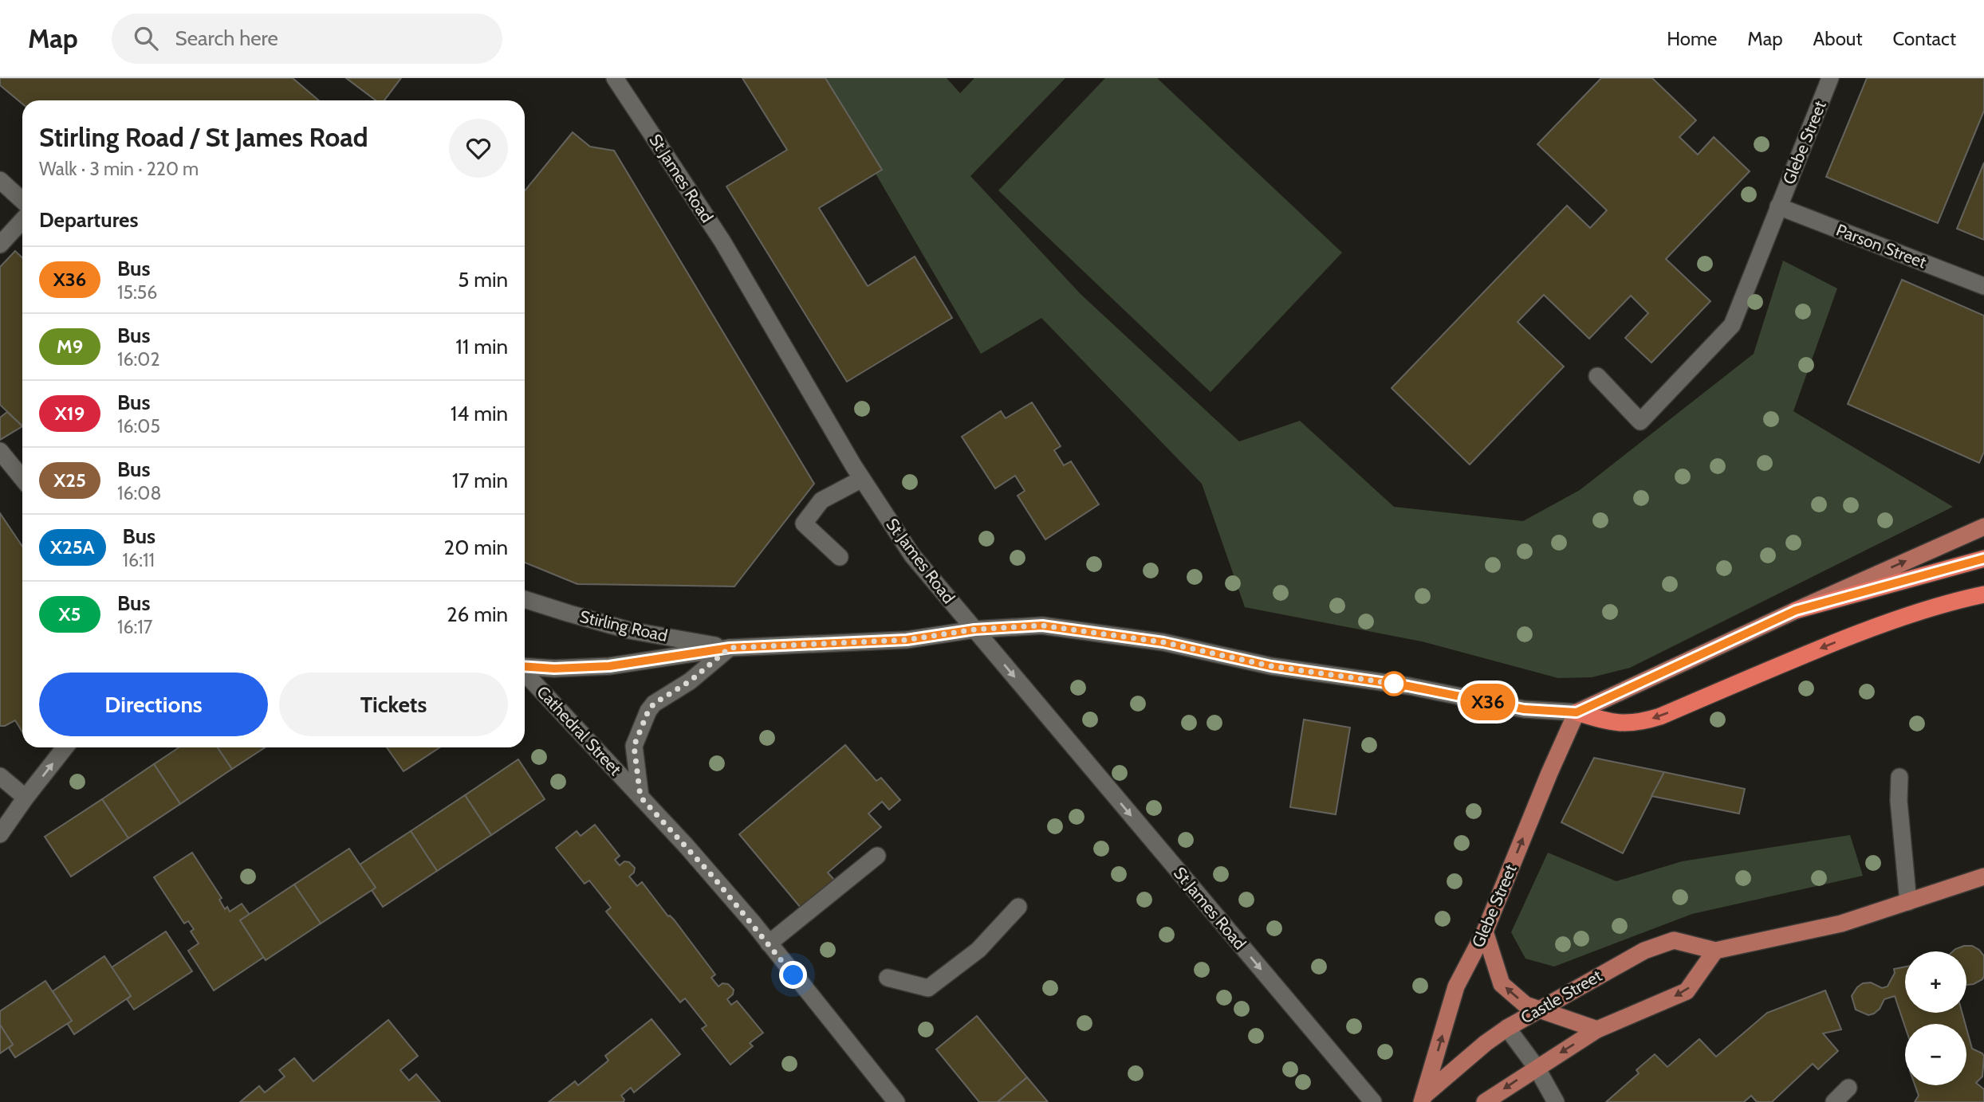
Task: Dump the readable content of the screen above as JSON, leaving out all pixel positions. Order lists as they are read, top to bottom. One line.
{"streets":{"main road":["Glebe Street","Castle Street"],"street":["St James Road","Parson Street","Stirling Road","Cathedral Street"]},"crossings":[["Glebe Street","Parson Street"],["Glebe Street","Stirling Road"],["Glebe Street","Castle Street"],["St James Road","Stirling Road"]],"one_way":["Glebe Street","St James Road"],"lines":["bus line X36"],"page":{"header":"Map","search":"Search here","nav":["Home","Map","About","Contact"],"on_map":"X36","heading":[["Stirling Road / St James Road","Walk · 3 min · 220 m"],"Departures"],"list":[{"mark":"X36","name":"Bus","note":"15:56","value":"5 min"},{"mark":"M9","name":"Bus","note":"16:02","value":"11 min"},{"mark":"X19","name":"Bus","note":"16:05","value":"14 min"},{"mark":"X25","name":"Bus","note":"16:08","value":"17 min"},{"mark":"X25A","name":"Bus","note":"16:11","value":"20 min"},{"mark":"X5","name":"Bus","note":"16:17","value":"26 min"}],"buttons":["Directions","Tickets"],"map_buttons":["+","−"]}}
